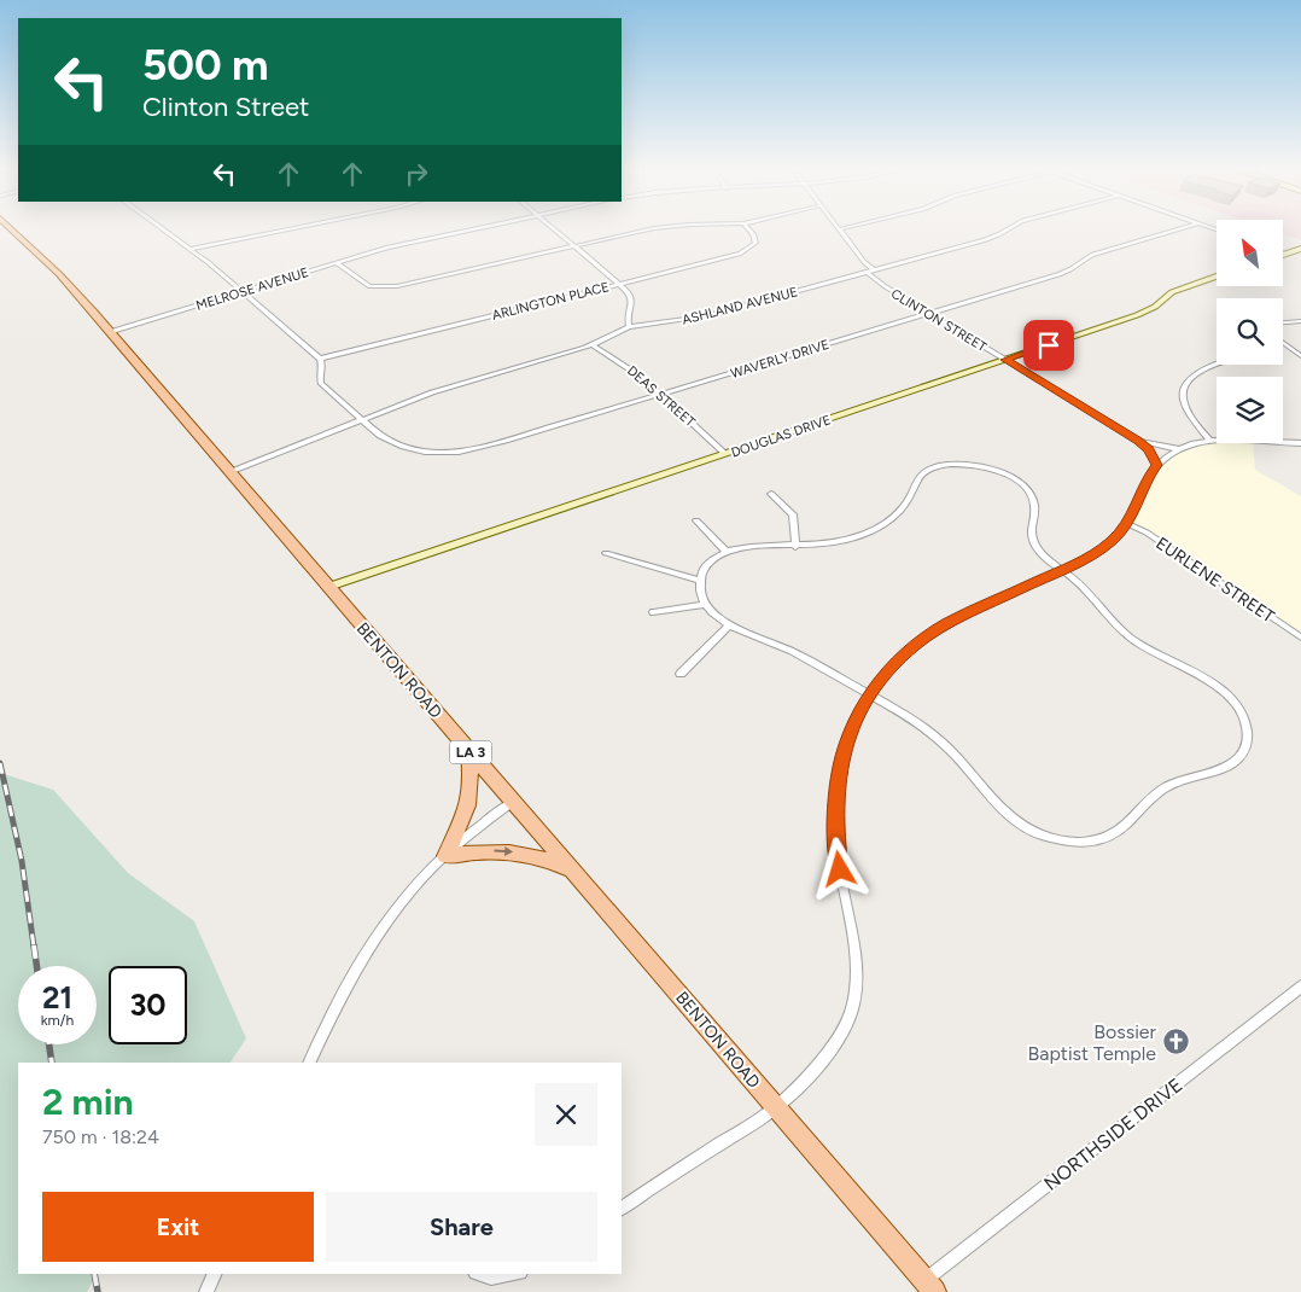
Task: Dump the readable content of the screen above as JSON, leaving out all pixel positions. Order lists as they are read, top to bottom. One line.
{"streets":{"main road":["BENTON ROAD","LA 3"],"street":["MELROSE AVENUE","ARLINGTON PLACE","ASHLAND AVENUE","CLINTON STREET","WAVERLY DRIVE","DEAS STREET","DOUGLAS DRIVE","EURLENE STREET","NORTHSIDE DRIVE"]},"crossings":[["MELROSE AVENUE","BENTON ROAD"],["ARLINGTON PLACE","WAVERLY DRIVE"],["ASHLAND AVENUE","CLINTON STREET"],["ASHLAND AVENUE","WAVERLY DRIVE"],["ASHLAND AVENUE","DEAS STREET"],["ASHLAND AVENUE","BENTON ROAD"],["CLINTON STREET","WAVERLY DRIVE"],["CLINTON STREET","DOUGLAS DRIVE"],["WAVERLY DRIVE","DEAS STREET"],["DEAS STREET","DOUGLAS DRIVE"],["DOUGLAS DRIVE","BENTON ROAD"],["BENTON ROAD","NORTHSIDE DRIVE"]],"places":{"church":["Bossier Baptist Temple"]},"north":"top left","page":{"turn":["500 m","Clinton Street"],"speed":"21 km/h","limit":"30","heading":["2 min","750 m · 18:24"],"buttons":["Exit","Share"]}}
